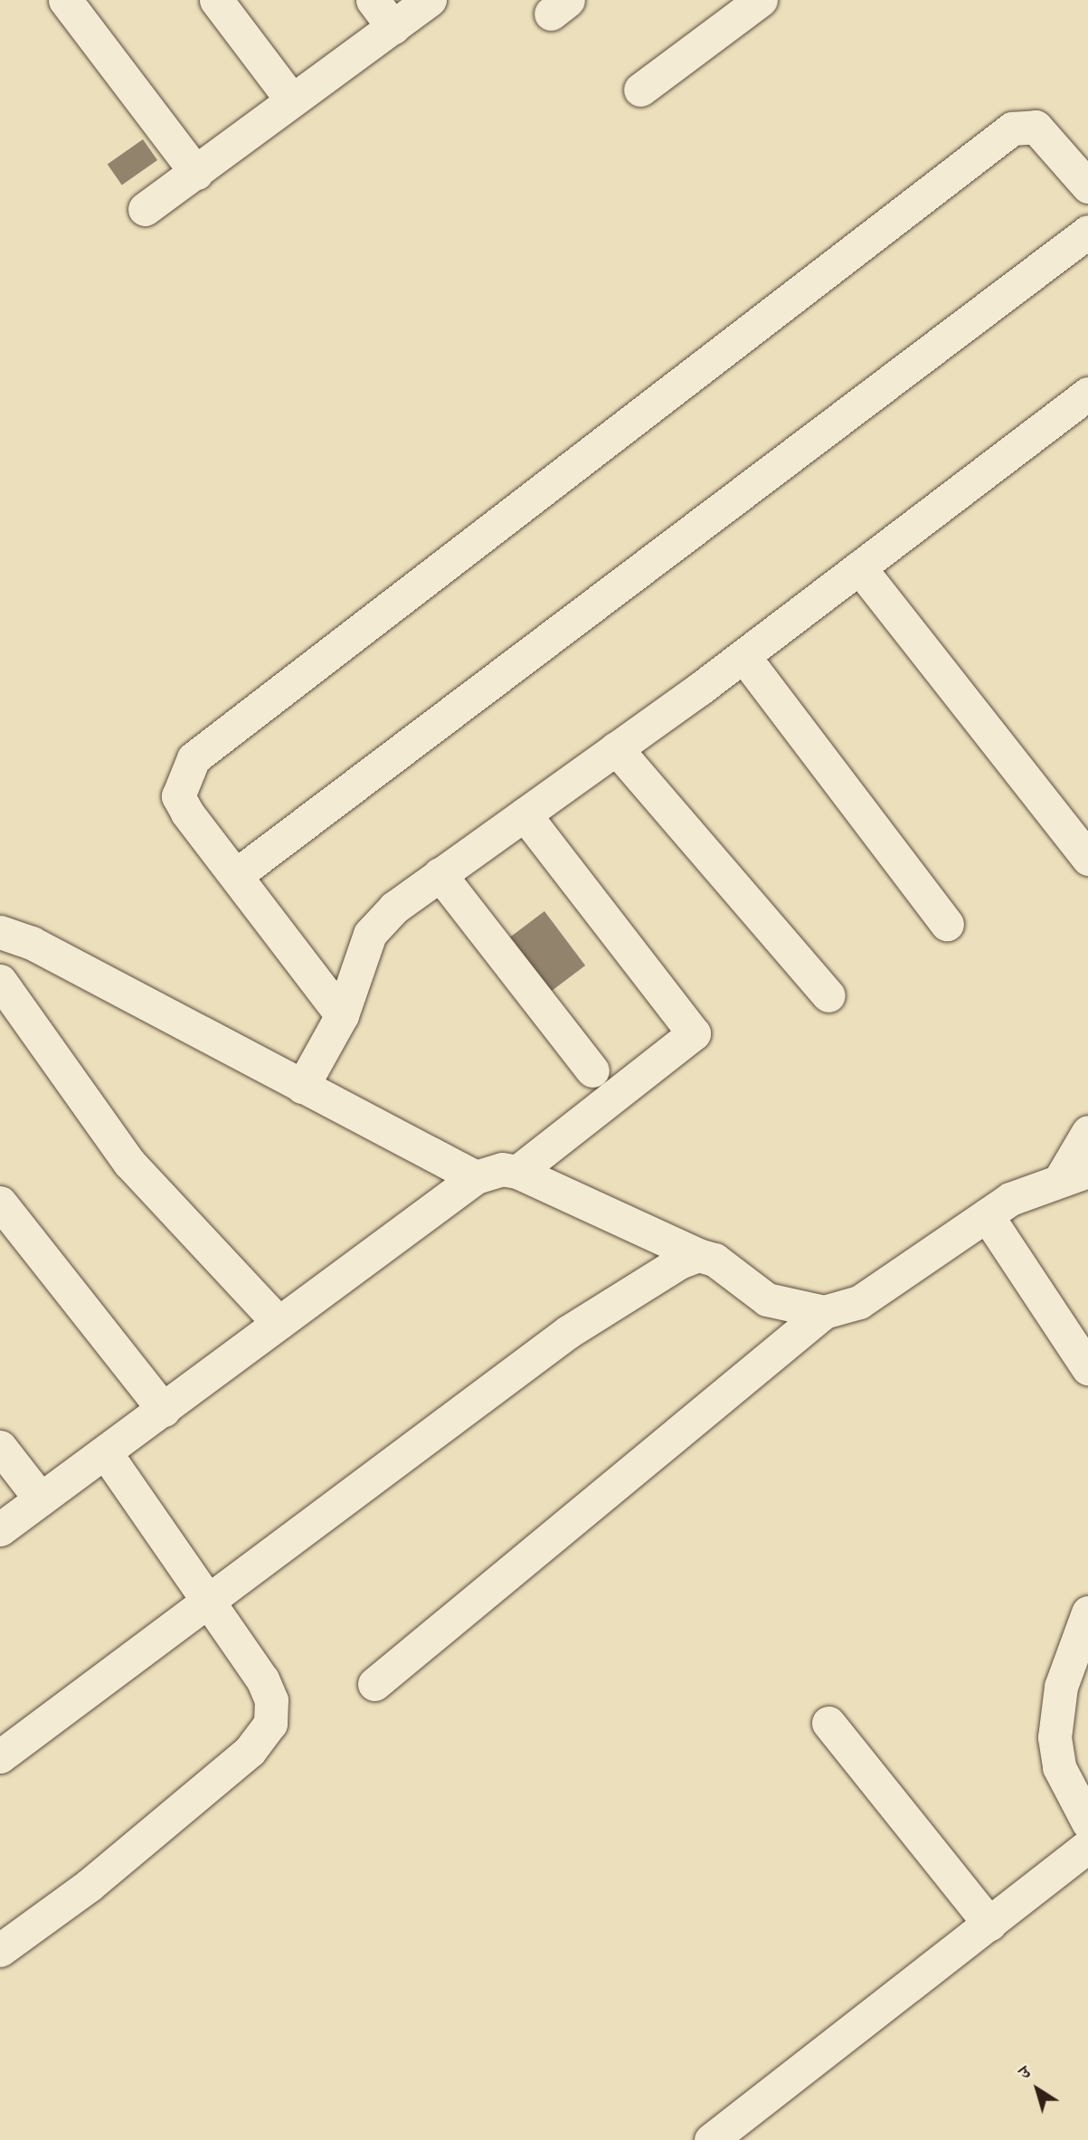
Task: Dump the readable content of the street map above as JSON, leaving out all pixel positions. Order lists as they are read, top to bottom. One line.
{"north":"top left"}
